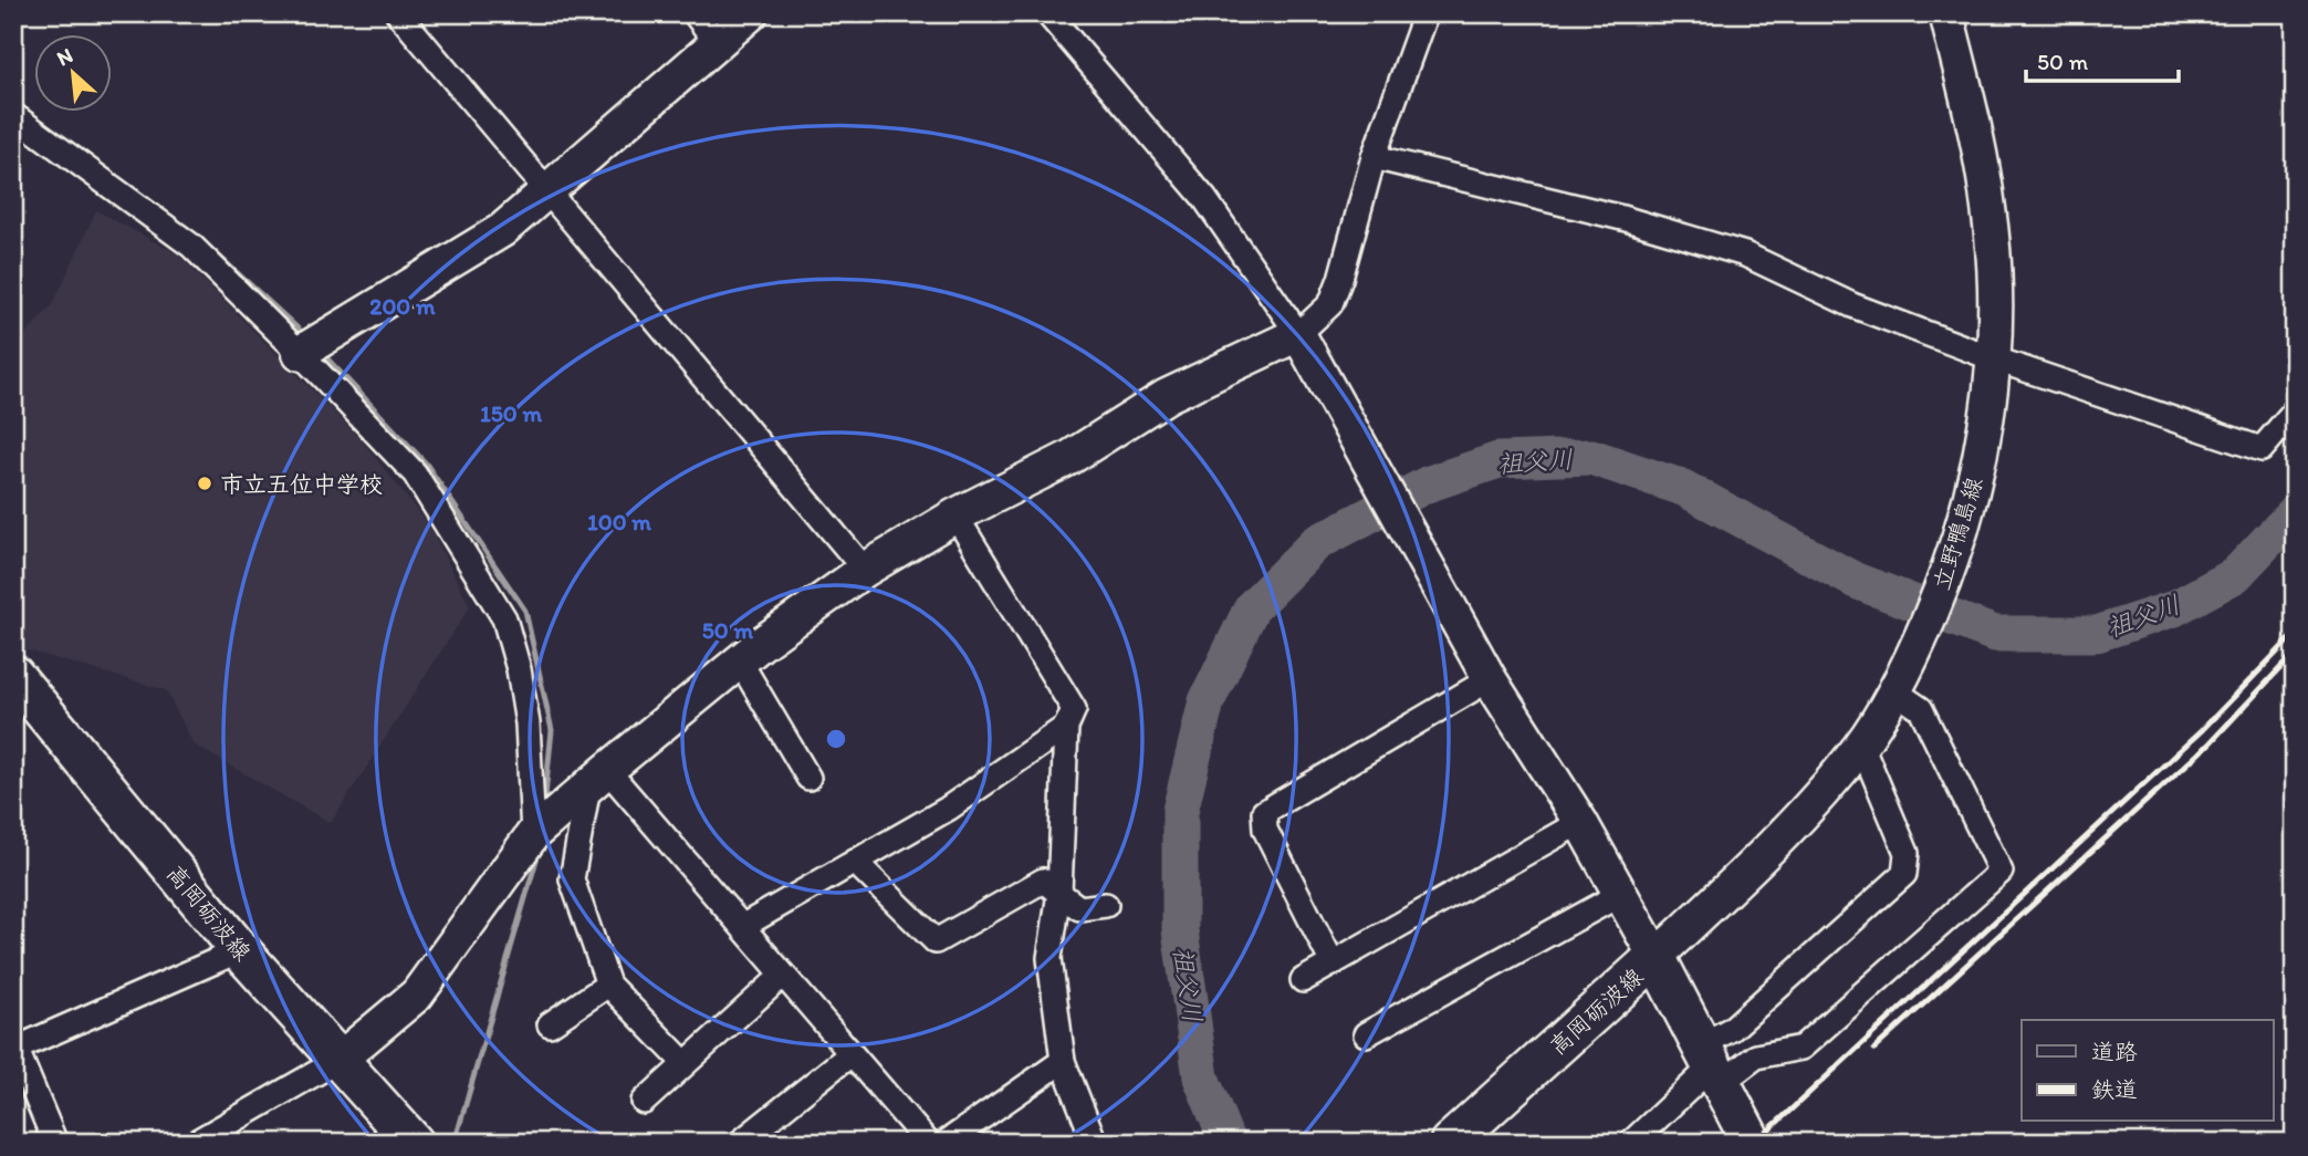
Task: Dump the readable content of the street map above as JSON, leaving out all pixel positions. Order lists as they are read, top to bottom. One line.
{"streets":{"main road":["高岡砺波線"],"street":["立野鴨島線"]},"crossings":[["立野鴨島線","高岡砺波線"]],"water":["祖父川"],"places":["市立五位中学校"],"legend":["道路","鉄道"],"scale_bar":"50 m","north":"top left","rings":["200 m","150 m","100 m","50 m"]}
